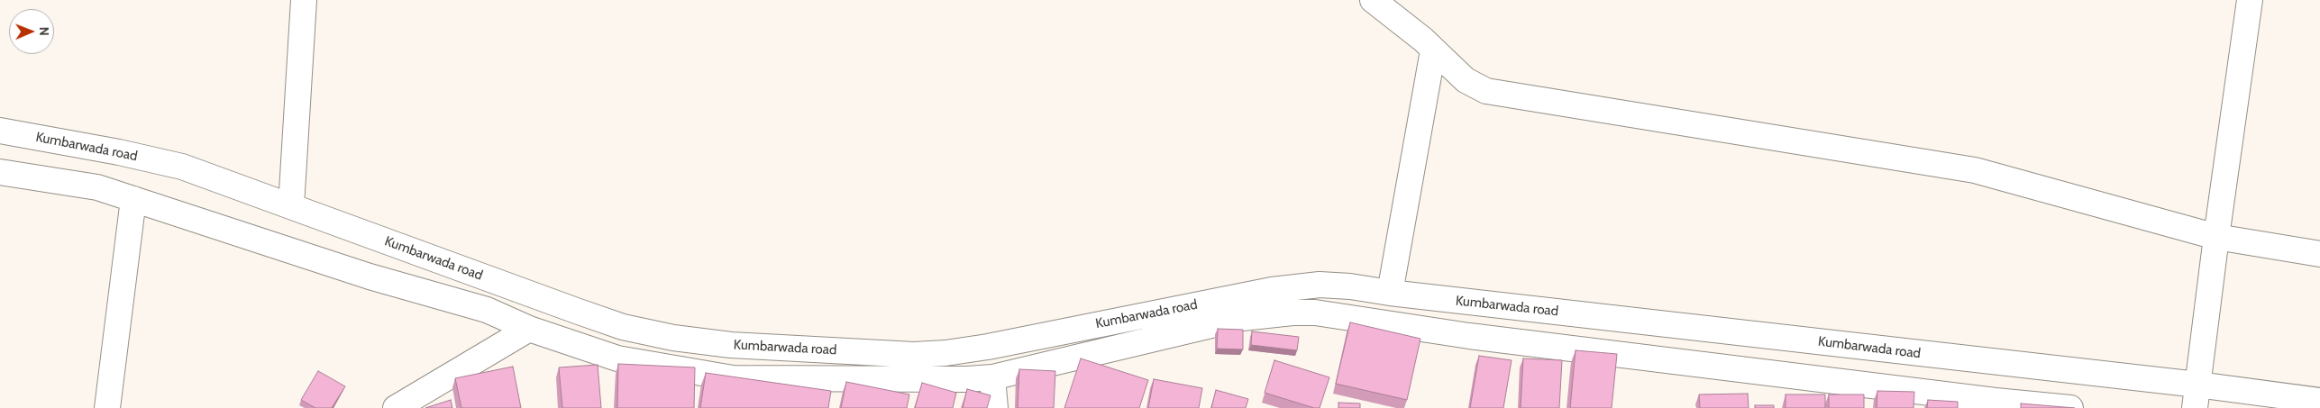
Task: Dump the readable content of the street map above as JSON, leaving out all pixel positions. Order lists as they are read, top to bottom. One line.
{"streets":{"street":["Kumbarwada road"]},"north":"right"}
